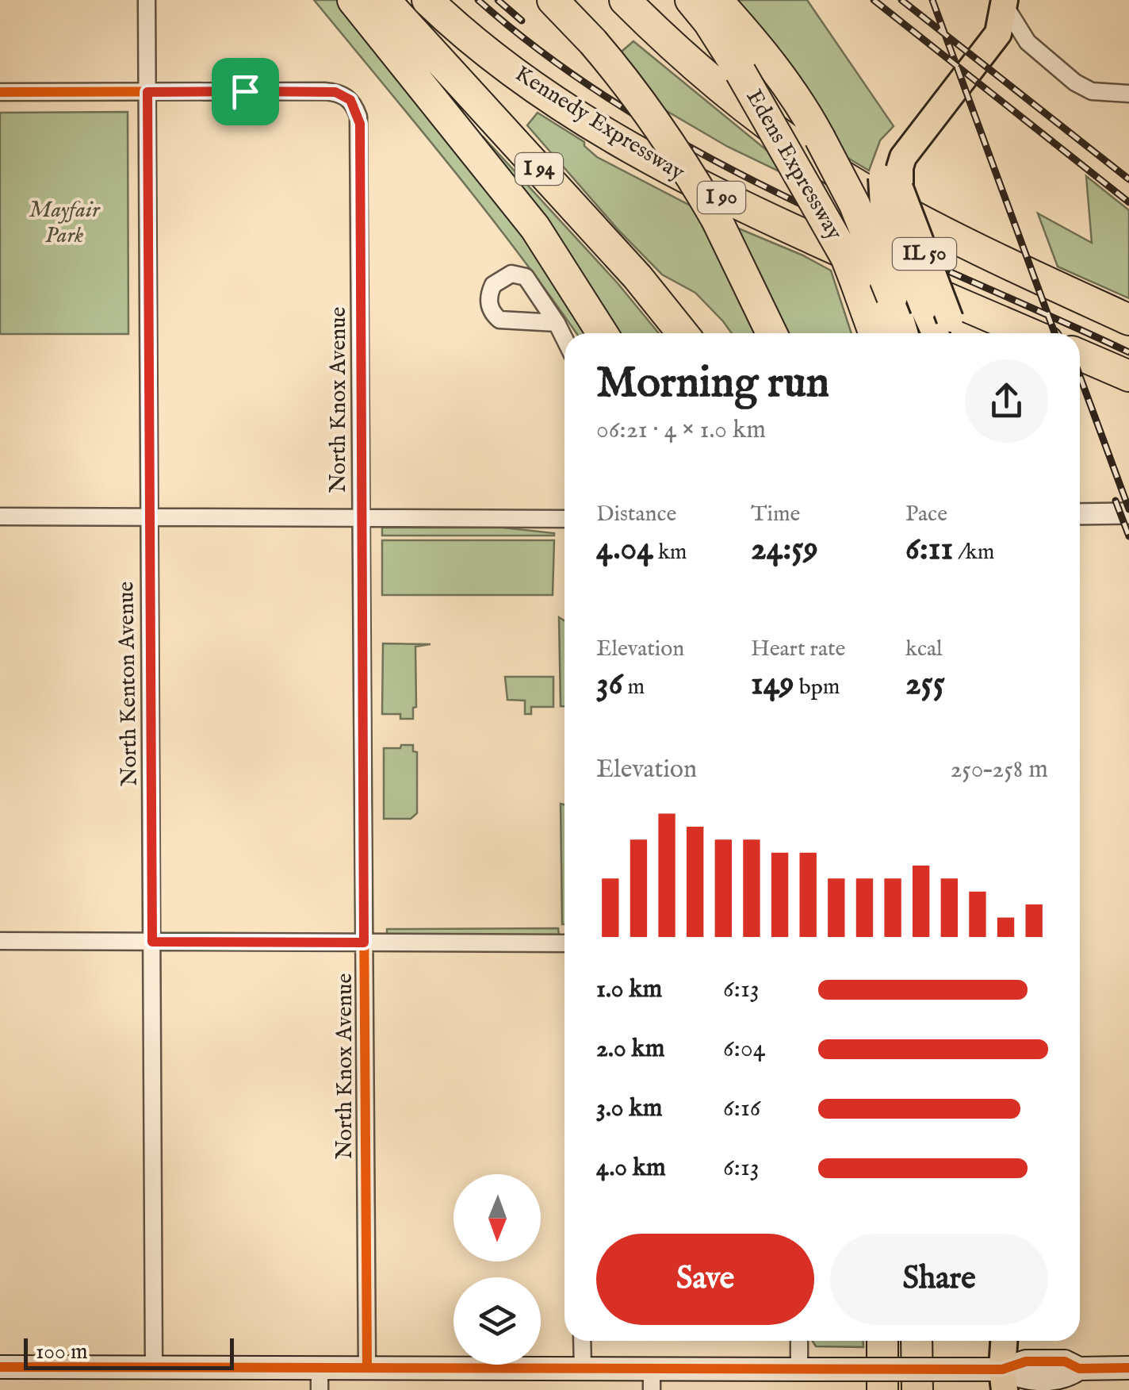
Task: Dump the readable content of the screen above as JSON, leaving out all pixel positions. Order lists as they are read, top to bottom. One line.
{"streets":{"highway":["Kennedy Expressway","Edens Expressway","I 94","I 90"],"main road":["IL 50"],"street":["North Knox Avenue","North Kenton Avenue"]},"crossings":[["North Knox Avenue","North Kenton Avenue"]],"parks":["Mayfair Park"],"scale_bar":"100 m","north":"bottom","page":{"heading":["Morning run","06:21 · 4 × 1.0 km"],"stats":[["Distance","4.04 km"],["Time","24:59"],["Pace","6:11 /km"],["Elevation","36 m"],["Heart rate","149 bpm"],["kcal","255"]],"chart":["Elevation","250–258 m"],"list":[{"name":"1.0 km","note":"6:13"},{"name":"2.0 km","note":"6:04"},{"name":"3.0 km","note":"6:16"},{"name":"4.0 km","note":"6:13"}],"buttons":["Save","Share"],"scale":"100 m"}}
